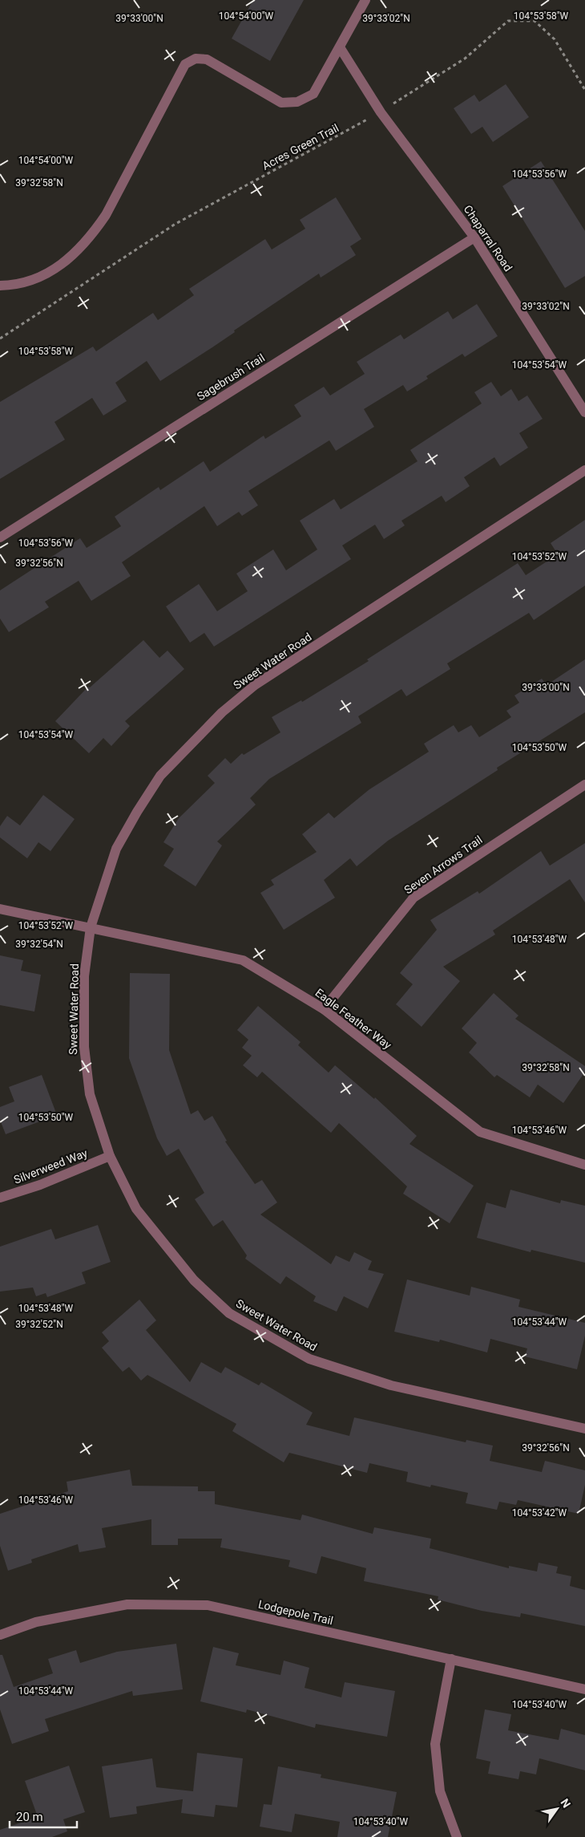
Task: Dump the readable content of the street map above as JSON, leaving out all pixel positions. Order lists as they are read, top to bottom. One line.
{"streets":{"street":["Chaparral Road","Sagebrush Trail","Sweet Water Road","Seven Arrows Trail","Eagle Feather Way","Silverweed Way","Lodgepole Trail"],"path":["Acres Green Trail"]},"crossings":[["Acres Green Trail","Chaparral Road"],["Chaparral Road","Sagebrush Trail"],["Sweet Water Road","Eagle Feather Way"],["Sweet Water Road","Silverweed Way"],["Seven Arrows Trail","Eagle Feather Way"]],"scale_bar":"20 m","north":"top right","coordinates":["104°54'00\"W","104°53'58\"W","39°33'02\"N","39°33'00\"N","104°53'56\"W","39°32'58\"N","104°53'54\"W","104°53'52\"W","39°32'56\"N","104°53'50\"W","104°53'48\"W","39°32'54\"N","104°53'46\"W","104°53'44\"W","39°32'52\"N","104°53'42\"W","104°53'40\"W"]}
